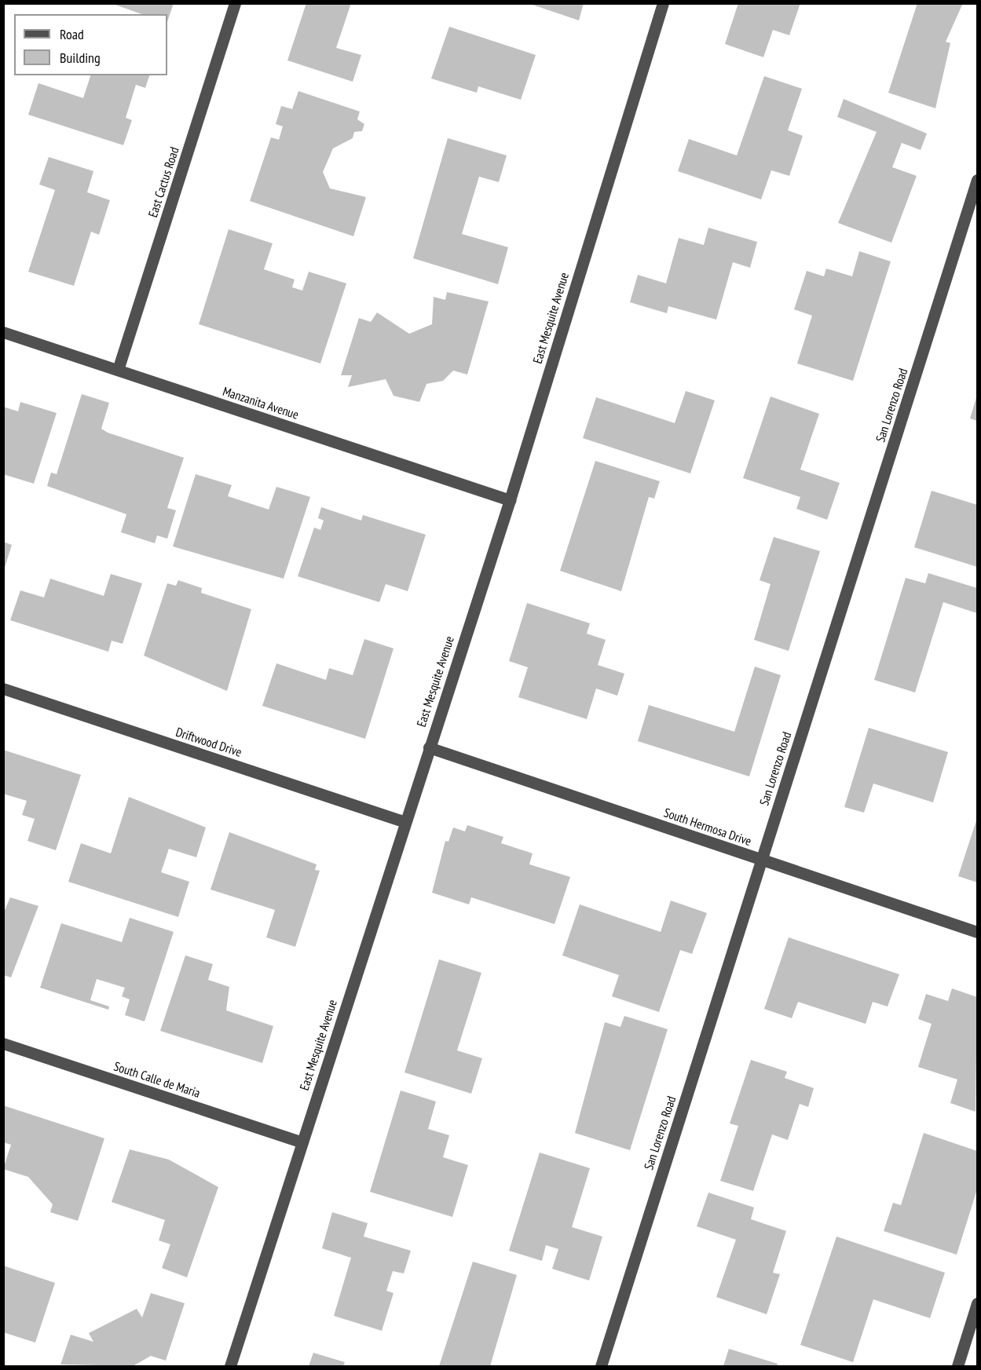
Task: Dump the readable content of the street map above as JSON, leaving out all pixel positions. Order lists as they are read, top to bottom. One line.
{"streets":{"street":["East Cactus Road","East Mesquite Avenue","Manzanita Avenue","San Lorenzo Road","Driftwood Drive","South Hermosa Drive","South Calle de Maria"]},"crossings":[["East Cactus Road","Manzanita Avenue"],["East Mesquite Avenue","Manzanita Avenue"],["East Mesquite Avenue","Driftwood Drive"],["East Mesquite Avenue","South Hermosa Drive"],["East Mesquite Avenue","South Calle de Maria"],["San Lorenzo Road","South Hermosa Drive"]],"legend":["Road","Building"]}
